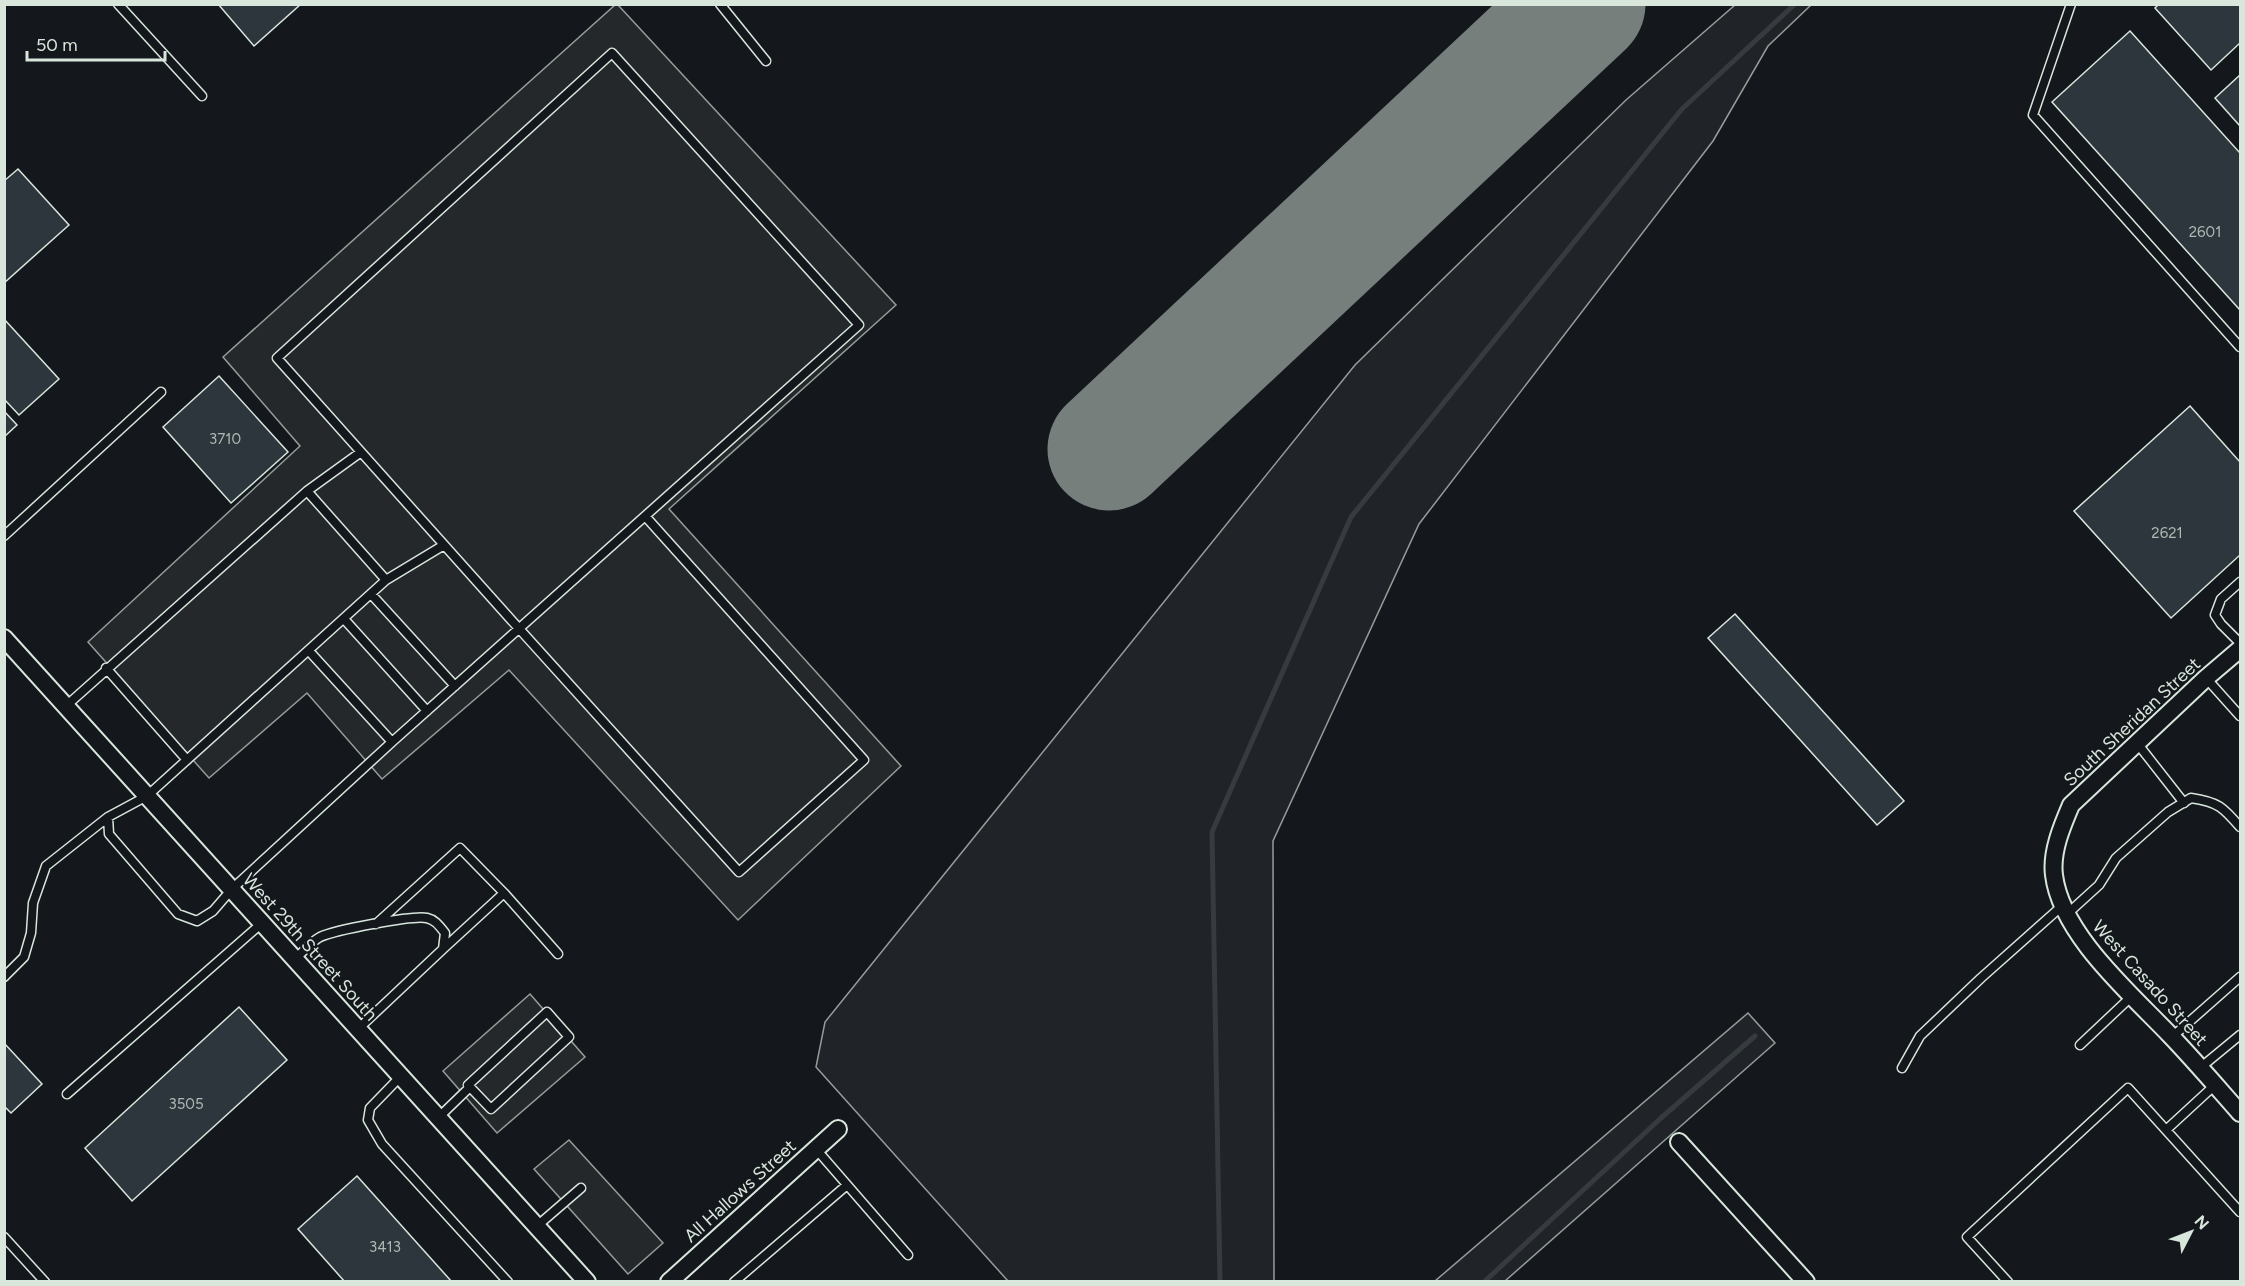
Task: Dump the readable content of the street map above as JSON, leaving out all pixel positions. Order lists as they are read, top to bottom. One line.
{"streets":{"street":["South Sheridan Street","West 29th Street South","West Casado Street","All Hallows Street"]},"crossings":[["South Sheridan Street","West Casado Street"]],"house_numbers":["2601","3710","2621","3505","3413"],"scale_bar":"50 m","north":"top right"}
